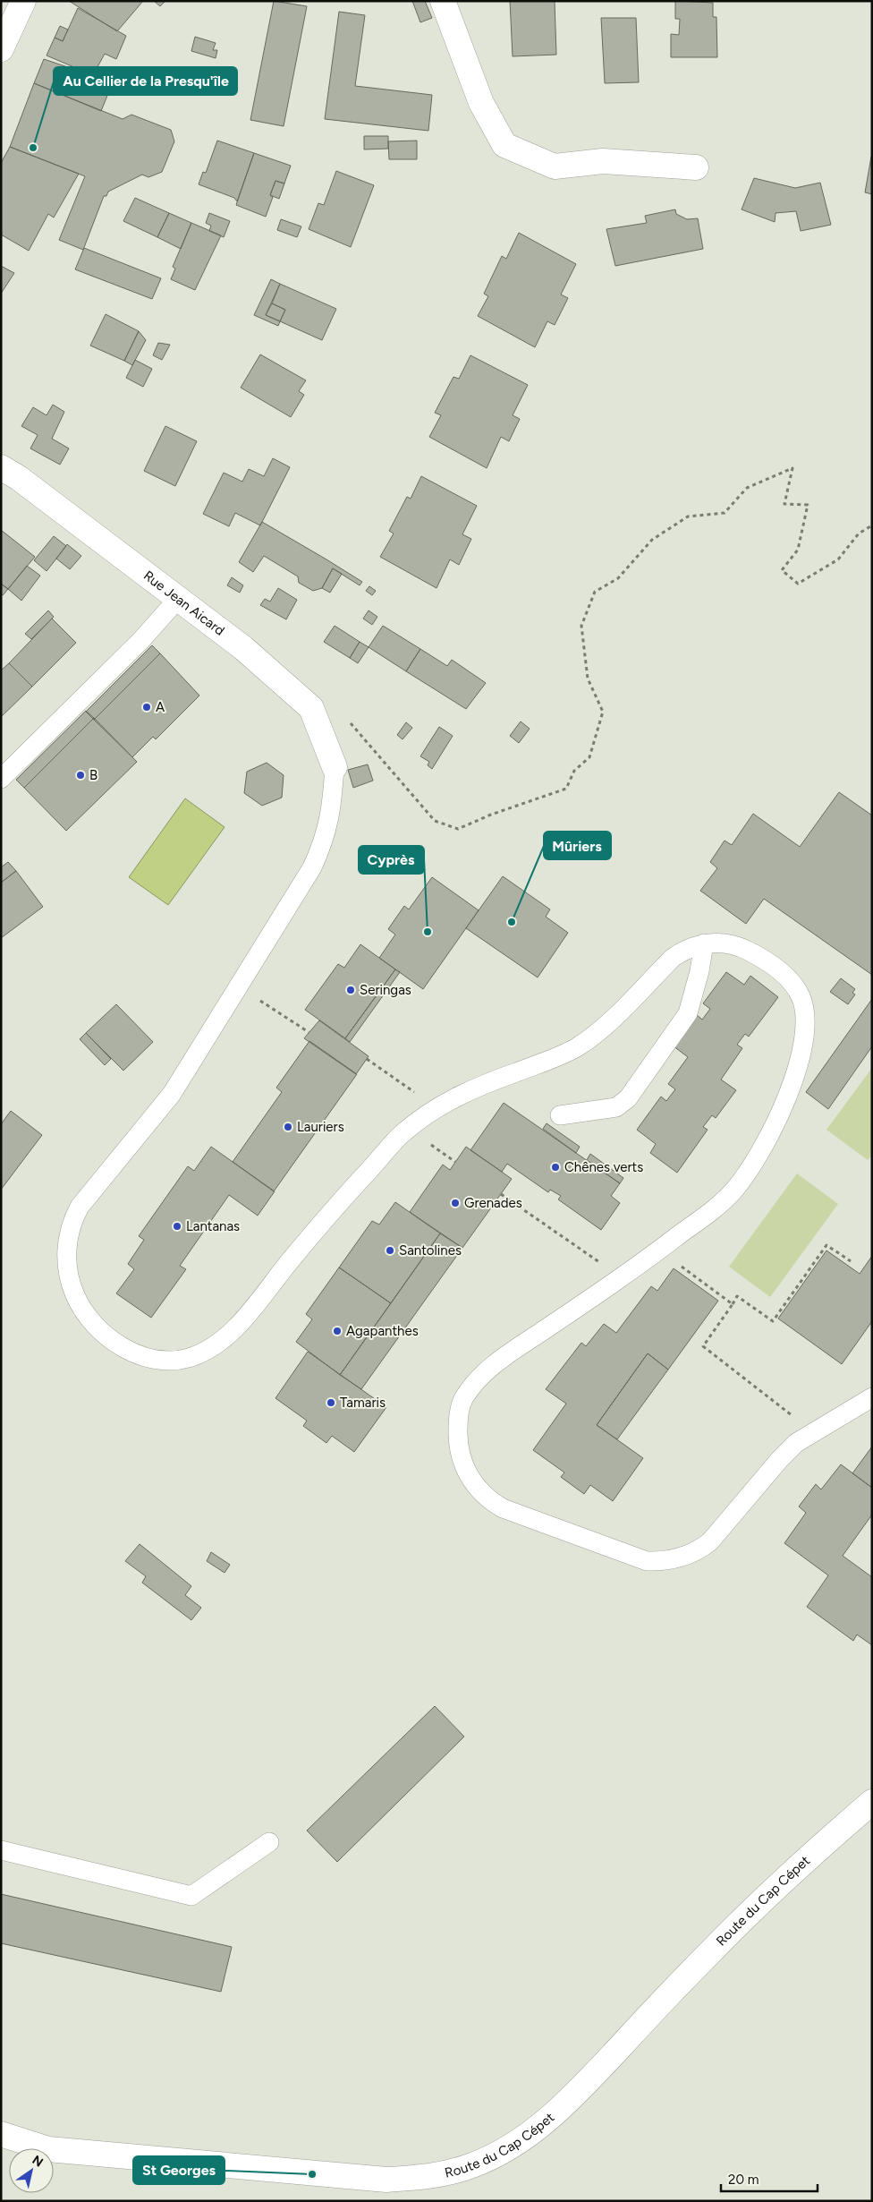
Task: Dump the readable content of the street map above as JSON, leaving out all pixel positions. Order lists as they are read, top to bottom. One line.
{"streets":{"street":["Rue Jean Aicard","Route du Cap Cépet"]},"places":["Au Cellier de la Presqu'île","A","B","Mûriers","Cyprès","Seringas","Lauriers","Chênes verts","Grenades","Lantanas","Santolines","Agapanthes","Tamaris","St Georges"],"scale_bar":"20 m","north":"top right"}
